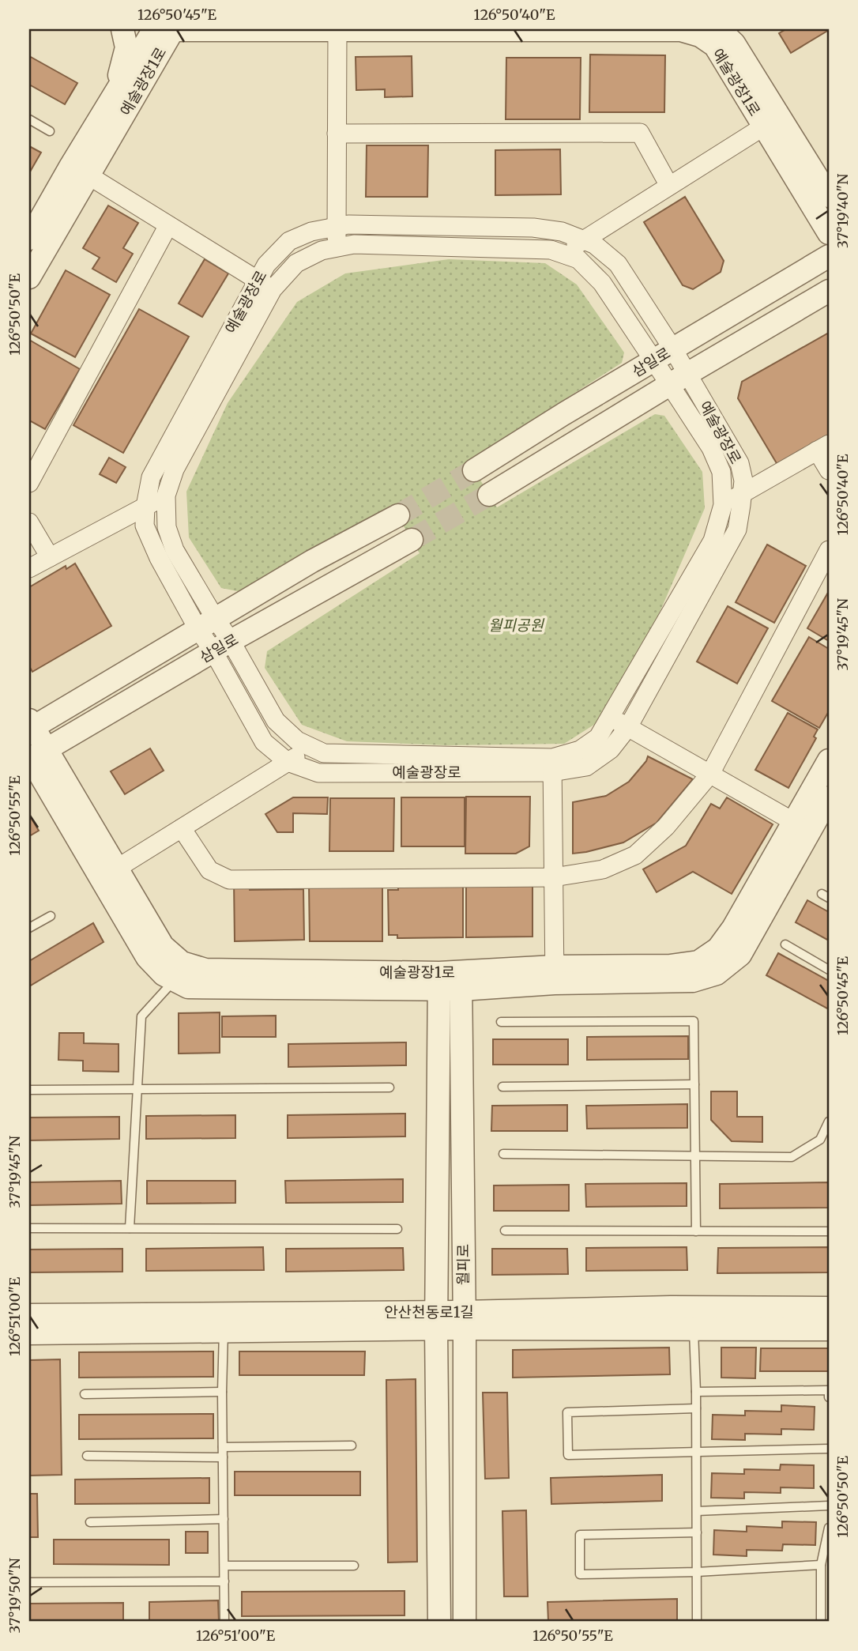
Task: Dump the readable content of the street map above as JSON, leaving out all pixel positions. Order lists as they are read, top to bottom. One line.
{"streets":{"street":["예술광장1로","예술광장로","삼일로","월피로","안산천동로1길"]},"crossings":[["예술광장1로","삼일로"],["예술광장1로","월피로"],["예술광장로","삼일로"],["월피로","안산천동로1길"]],"parks":["월피공원"],"coordinates":["126°50'45\"E","126°50'40\"E","37°19'40\"N","126°50'50\"E","37°19'45\"N","126°50'55\"E","126°51'00\"E","37°19'50\"N"]}
